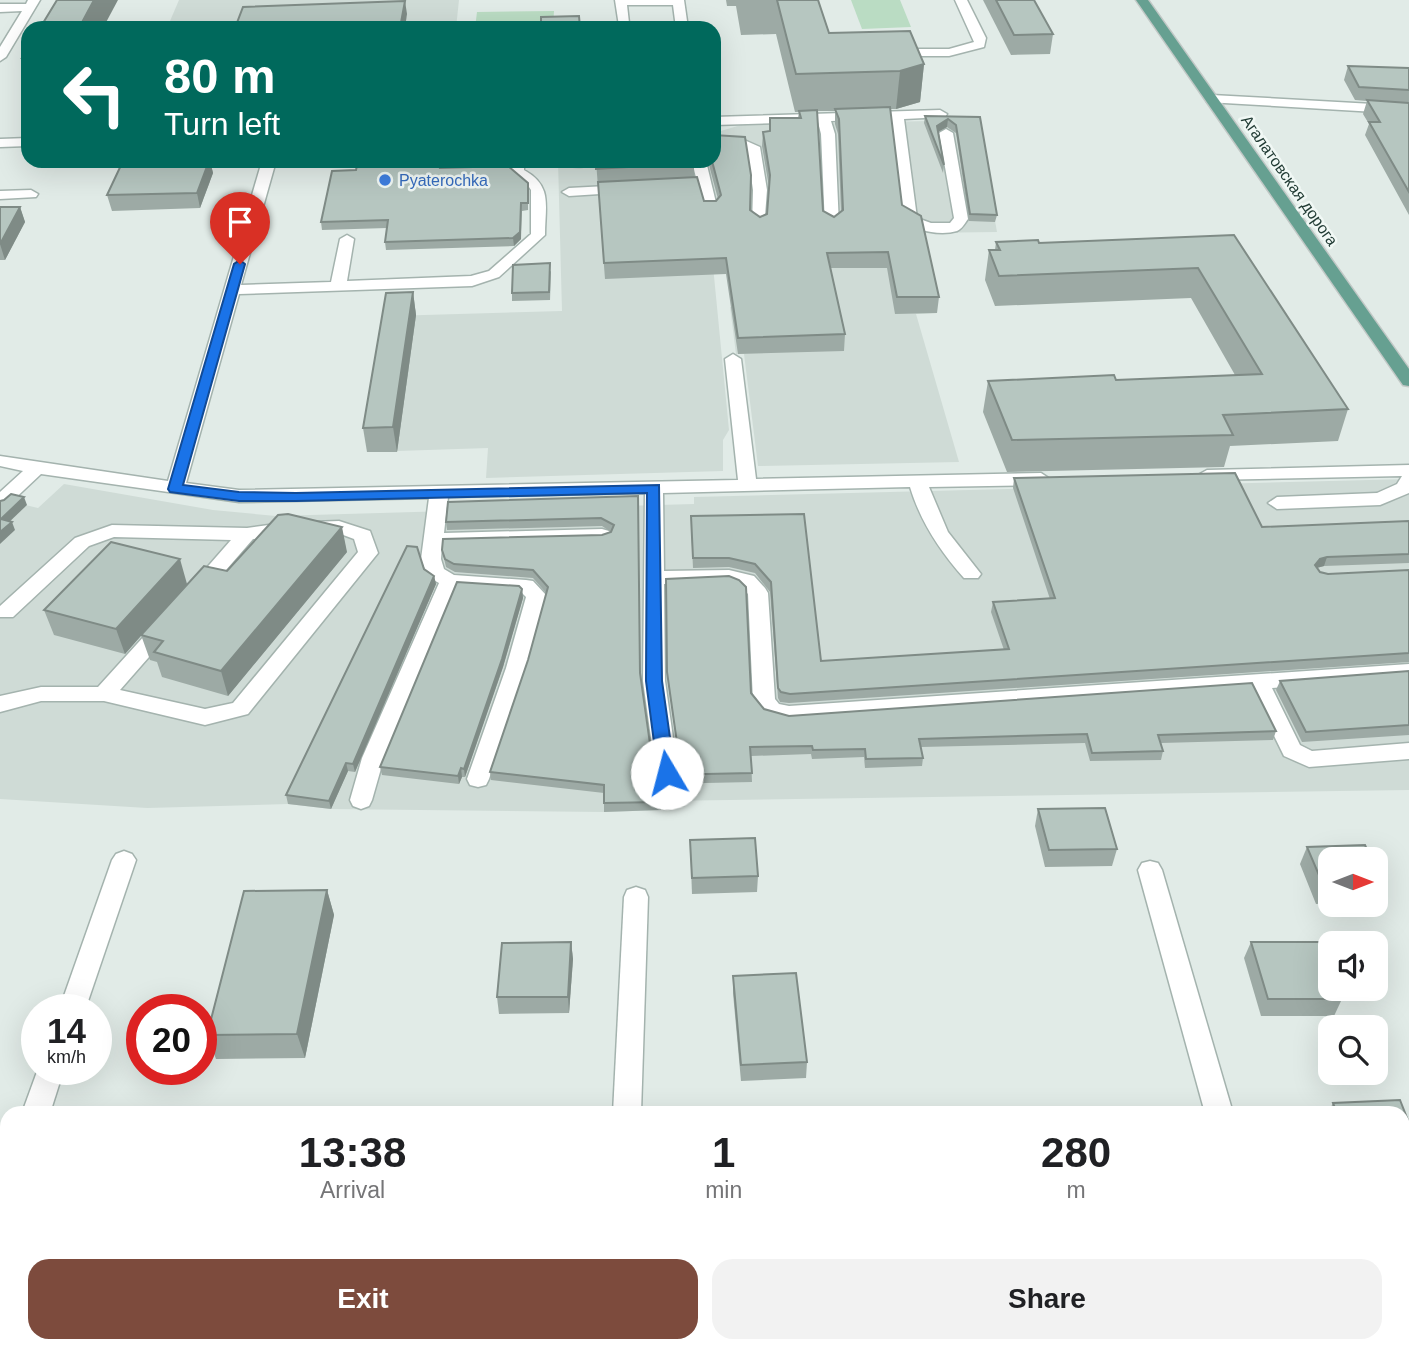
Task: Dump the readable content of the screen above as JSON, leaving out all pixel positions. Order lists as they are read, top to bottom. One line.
{"streets":{"main road":["Агалатовская дорога"]},"places":["Pyaterochka"],"north":"right","page":{"turn":["80 m","Turn left"],"speed":"14 km/h","limit":"20","eta":["13:38","Arrival","1","min","280","m"],"buttons":["Exit","Share"]}}
